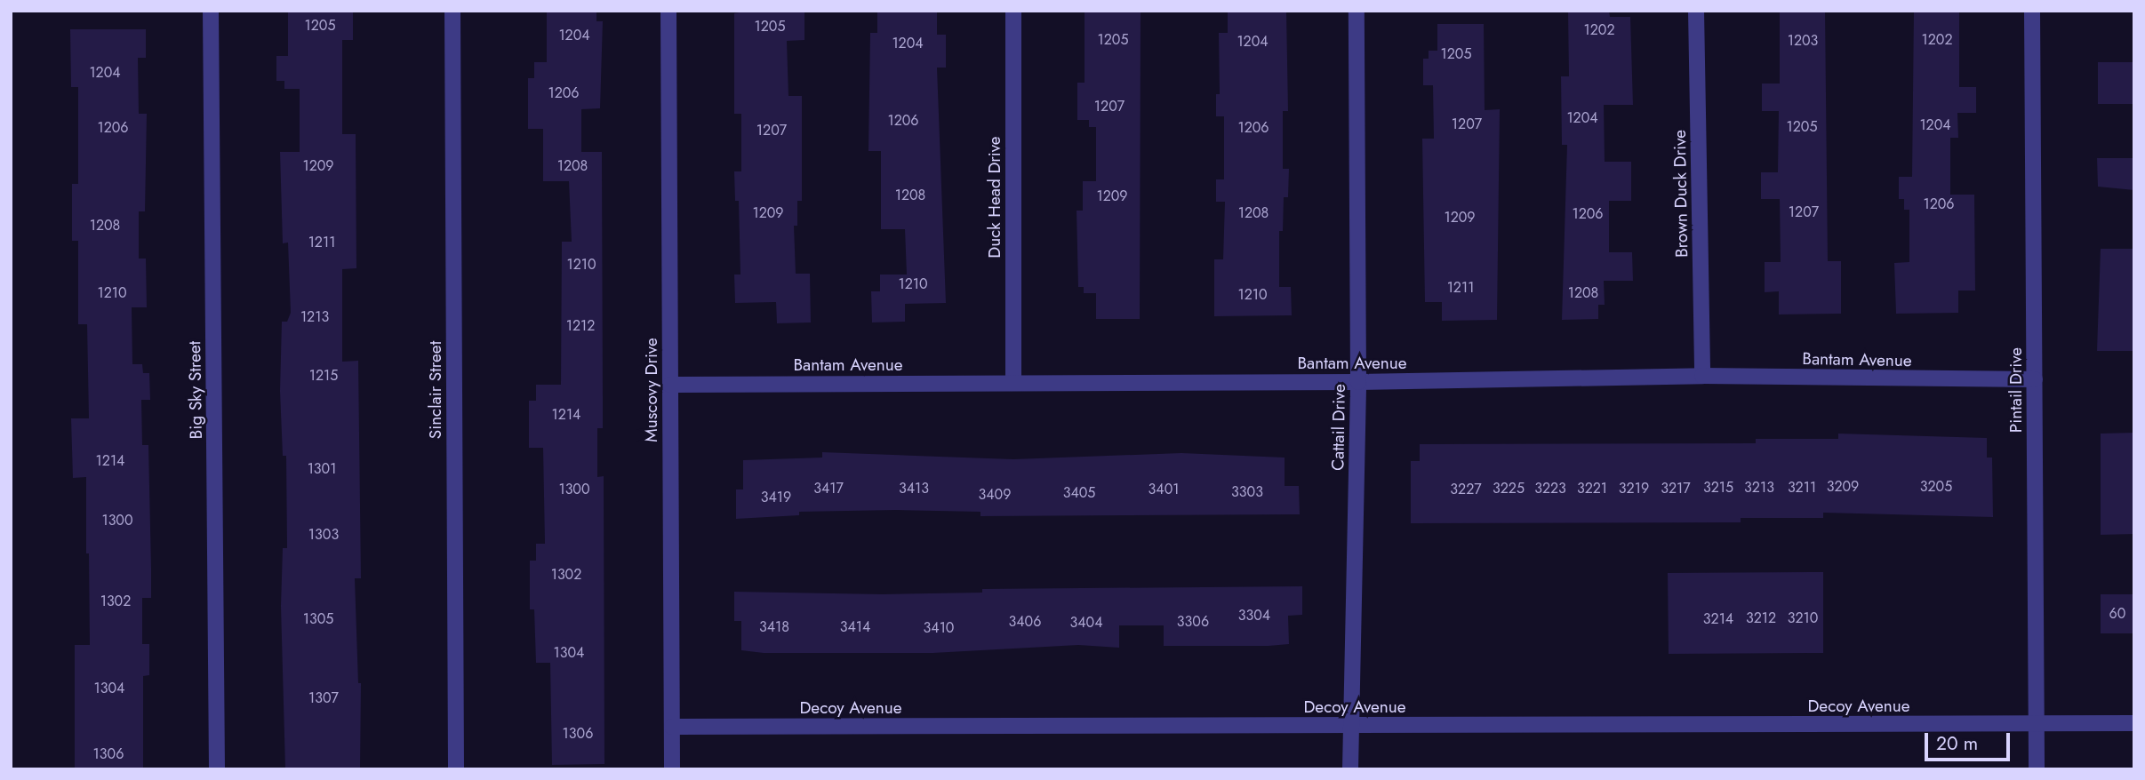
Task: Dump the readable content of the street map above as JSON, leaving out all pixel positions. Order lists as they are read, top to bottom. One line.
{"streets":{"street":["Brown Duck Drive","Duck Head Drive","Bantam Avenue","Big Sky Street","Sinclair Street","Muscovy Drive","Pintail Drive","Cattail Drive","Decoy Avenue"]},"crossings":[["Brown Duck Drive","Bantam Avenue"],["Duck Head Drive","Bantam Avenue"],["Bantam Avenue","Muscovy Drive"],["Bantam Avenue","Pintail Drive"],["Bantam Avenue","Cattail Drive"],["Muscovy Drive","Decoy Avenue"],["Pintail Drive","Decoy Avenue"],["Cattail Drive","Decoy Avenue"]],"house_numbers":["1205","1205","1202","1204","1205","1202","1203","1204","1204","1205","1204","1206","1207","1204","1206","1207","1204","1205","1206","1206","1207","1209","1208","1208","1209","1206","1207","1209","1208","1206","1209","1208","1211","1210","1210","1211","1210","1208","1210","1213","1212","1215","1214","1214","1301","3209","3205","3215","3213","3211","3417","3413","3225","3223","3221","3219","3217","1300","3401","3227","3303","3405","3409","3419","1300","1303","1302","1302","60","3304","3212","3210","1305","3214","3406","3306","3404","3418","3414","3410","1304","1304","1307","1306","1306"],"scale_bar":"20 m"}
